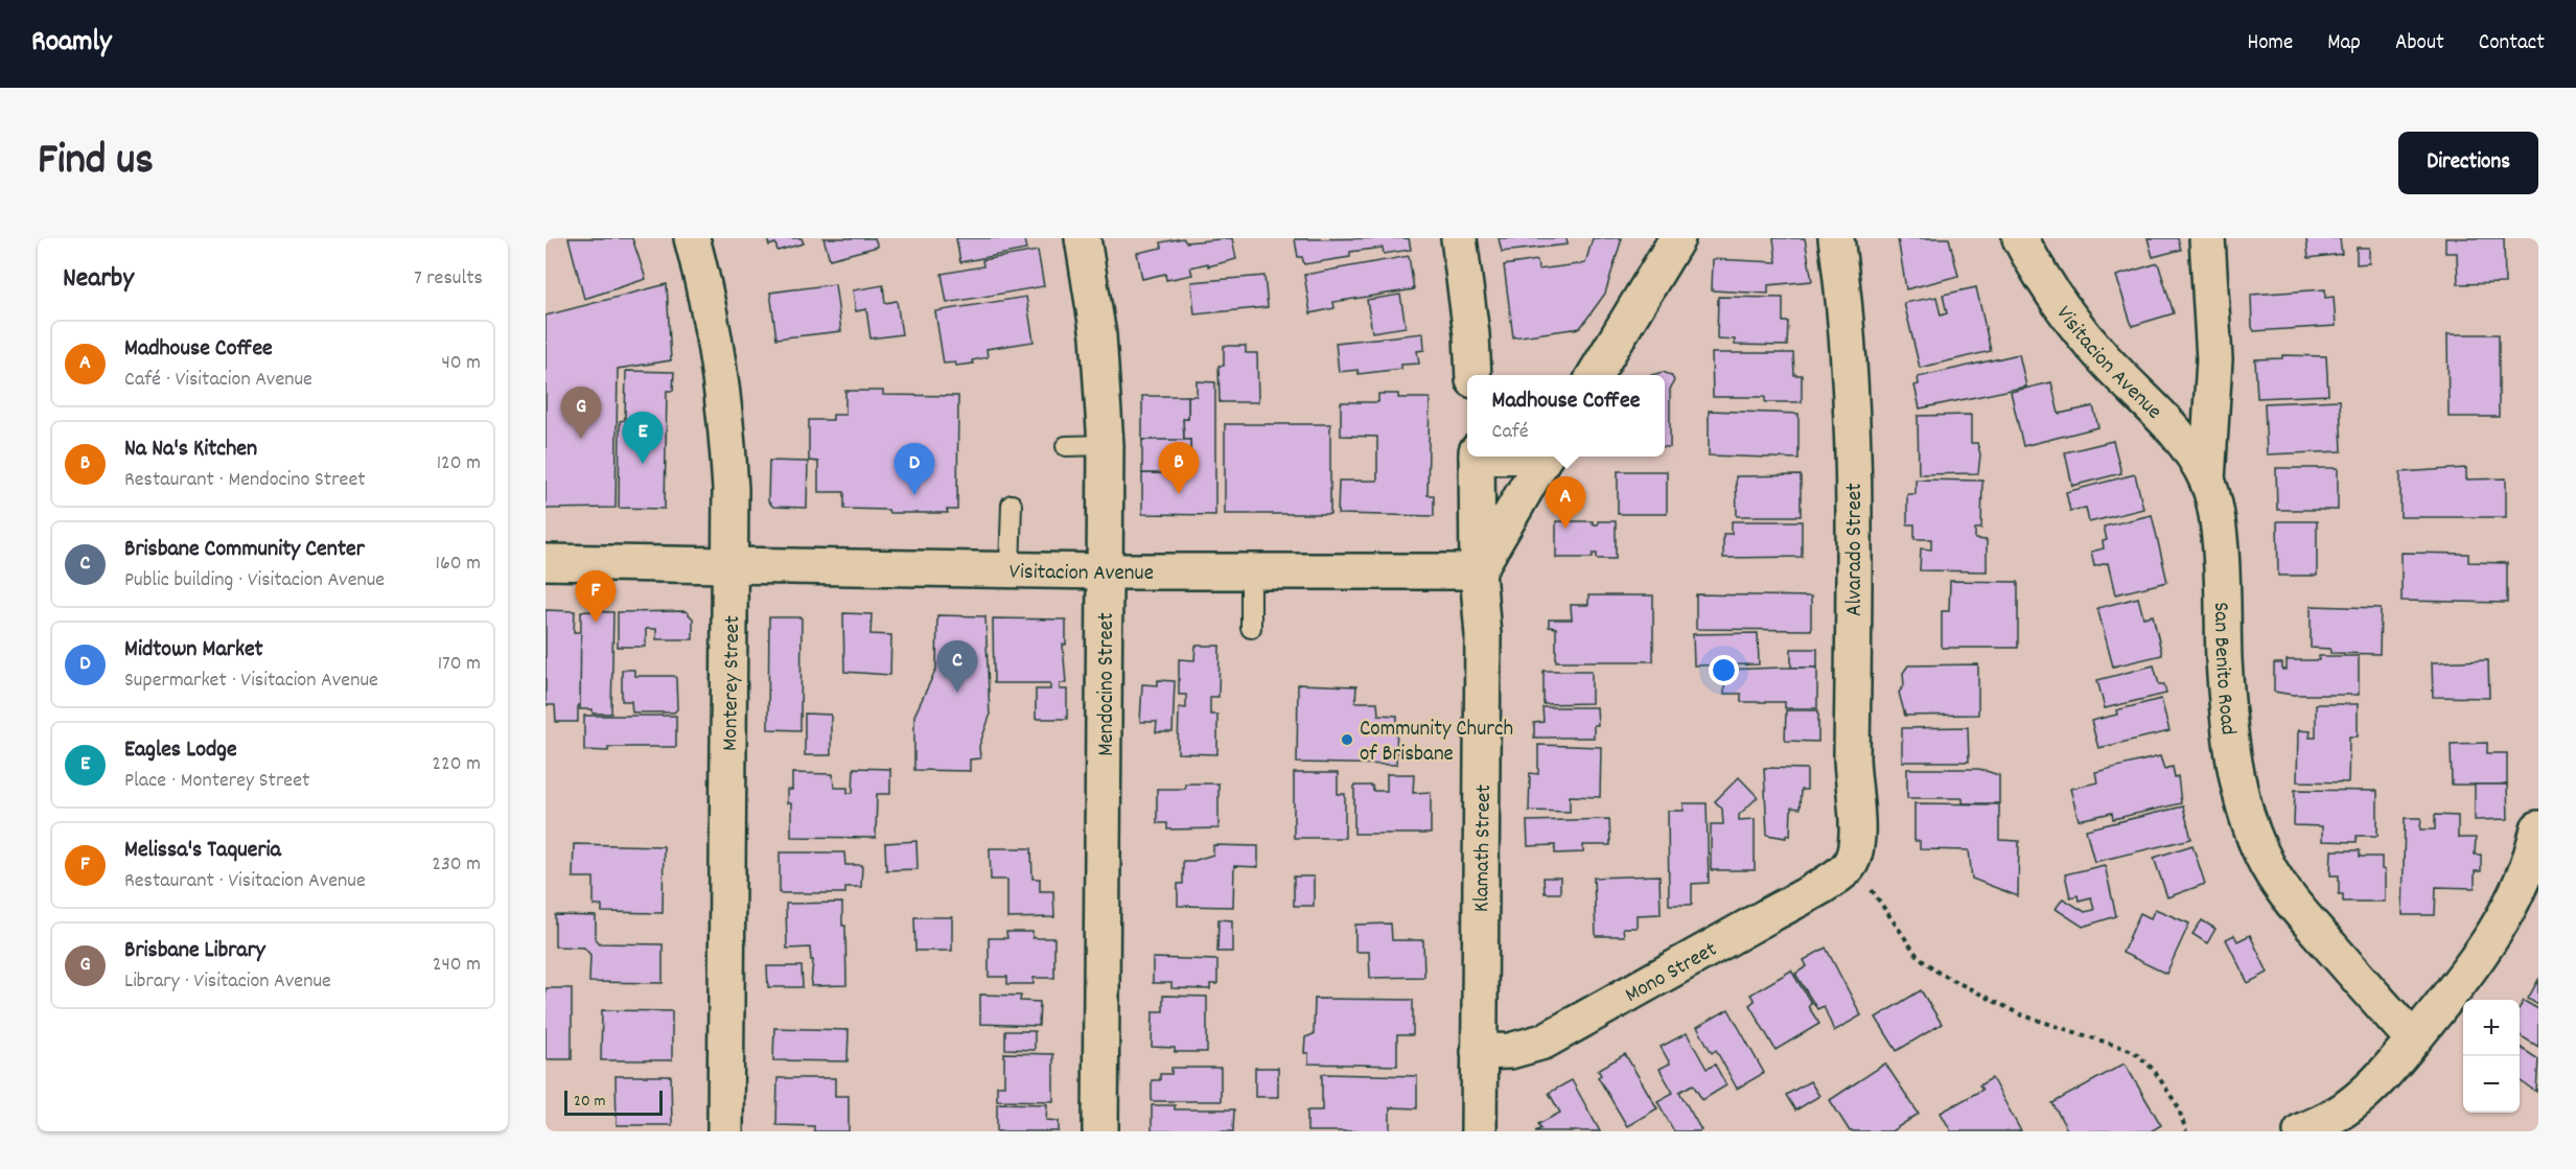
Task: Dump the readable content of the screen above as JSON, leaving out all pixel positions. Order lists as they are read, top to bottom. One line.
{"streets":{"street":["Visitacion Avenue","Alvarado Street","San Benito Road","Monterey Street","Mendocino Street","Klamath Street","Mono Street"]},"crossings":[["Visitacion Avenue","San Benito Road"],["Visitacion Avenue","Monterey Street"],["Visitacion Avenue","Mendocino Street"],["Visitacion Avenue","Klamath Street"],["Alvarado Street","Mono Street"],["Klamath Street","Mono Street"]],"places":["Community Church of Brisbane"],"scale_bar":"20 m","page":{"header":"Roamly","nav":["Home","Map","About","Contact"],"title":"Find us","buttons":"Directions","heading":["Nearby","7 results"],"list":[{"mark":"A","name":"Madhouse Coffee","note":"Café · Visitacion Avenue","value":"40 m"},{"mark":"B","name":"Na Na's Kitchen","note":"Restaurant · Mendocino Street","value":"120 m"},{"mark":"C","name":"Brisbane Community Center","note":"Public building · Visitacion Avenue","value":"160 m"},{"mark":"D","name":"Midtown Market","note":"Supermarket · Visitacion Avenue","value":"170 m"},{"mark":"E","name":"Eagles Lodge","note":"Place · Monterey Street","value":"220 m"},{"mark":"F","name":"Melissa's Taqueria","note":"Restaurant · Visitacion Avenue","value":"230 m"},{"mark":"G","name":"Brisbane Library","note":"Library · Visitacion Avenue","value":"240 m"}],"popup":["Madhouse Coffee","Café"],"pins":["G","E","B","D","A","F","C"],"map_buttons":["+","−"],"scale":"20 m"}}
